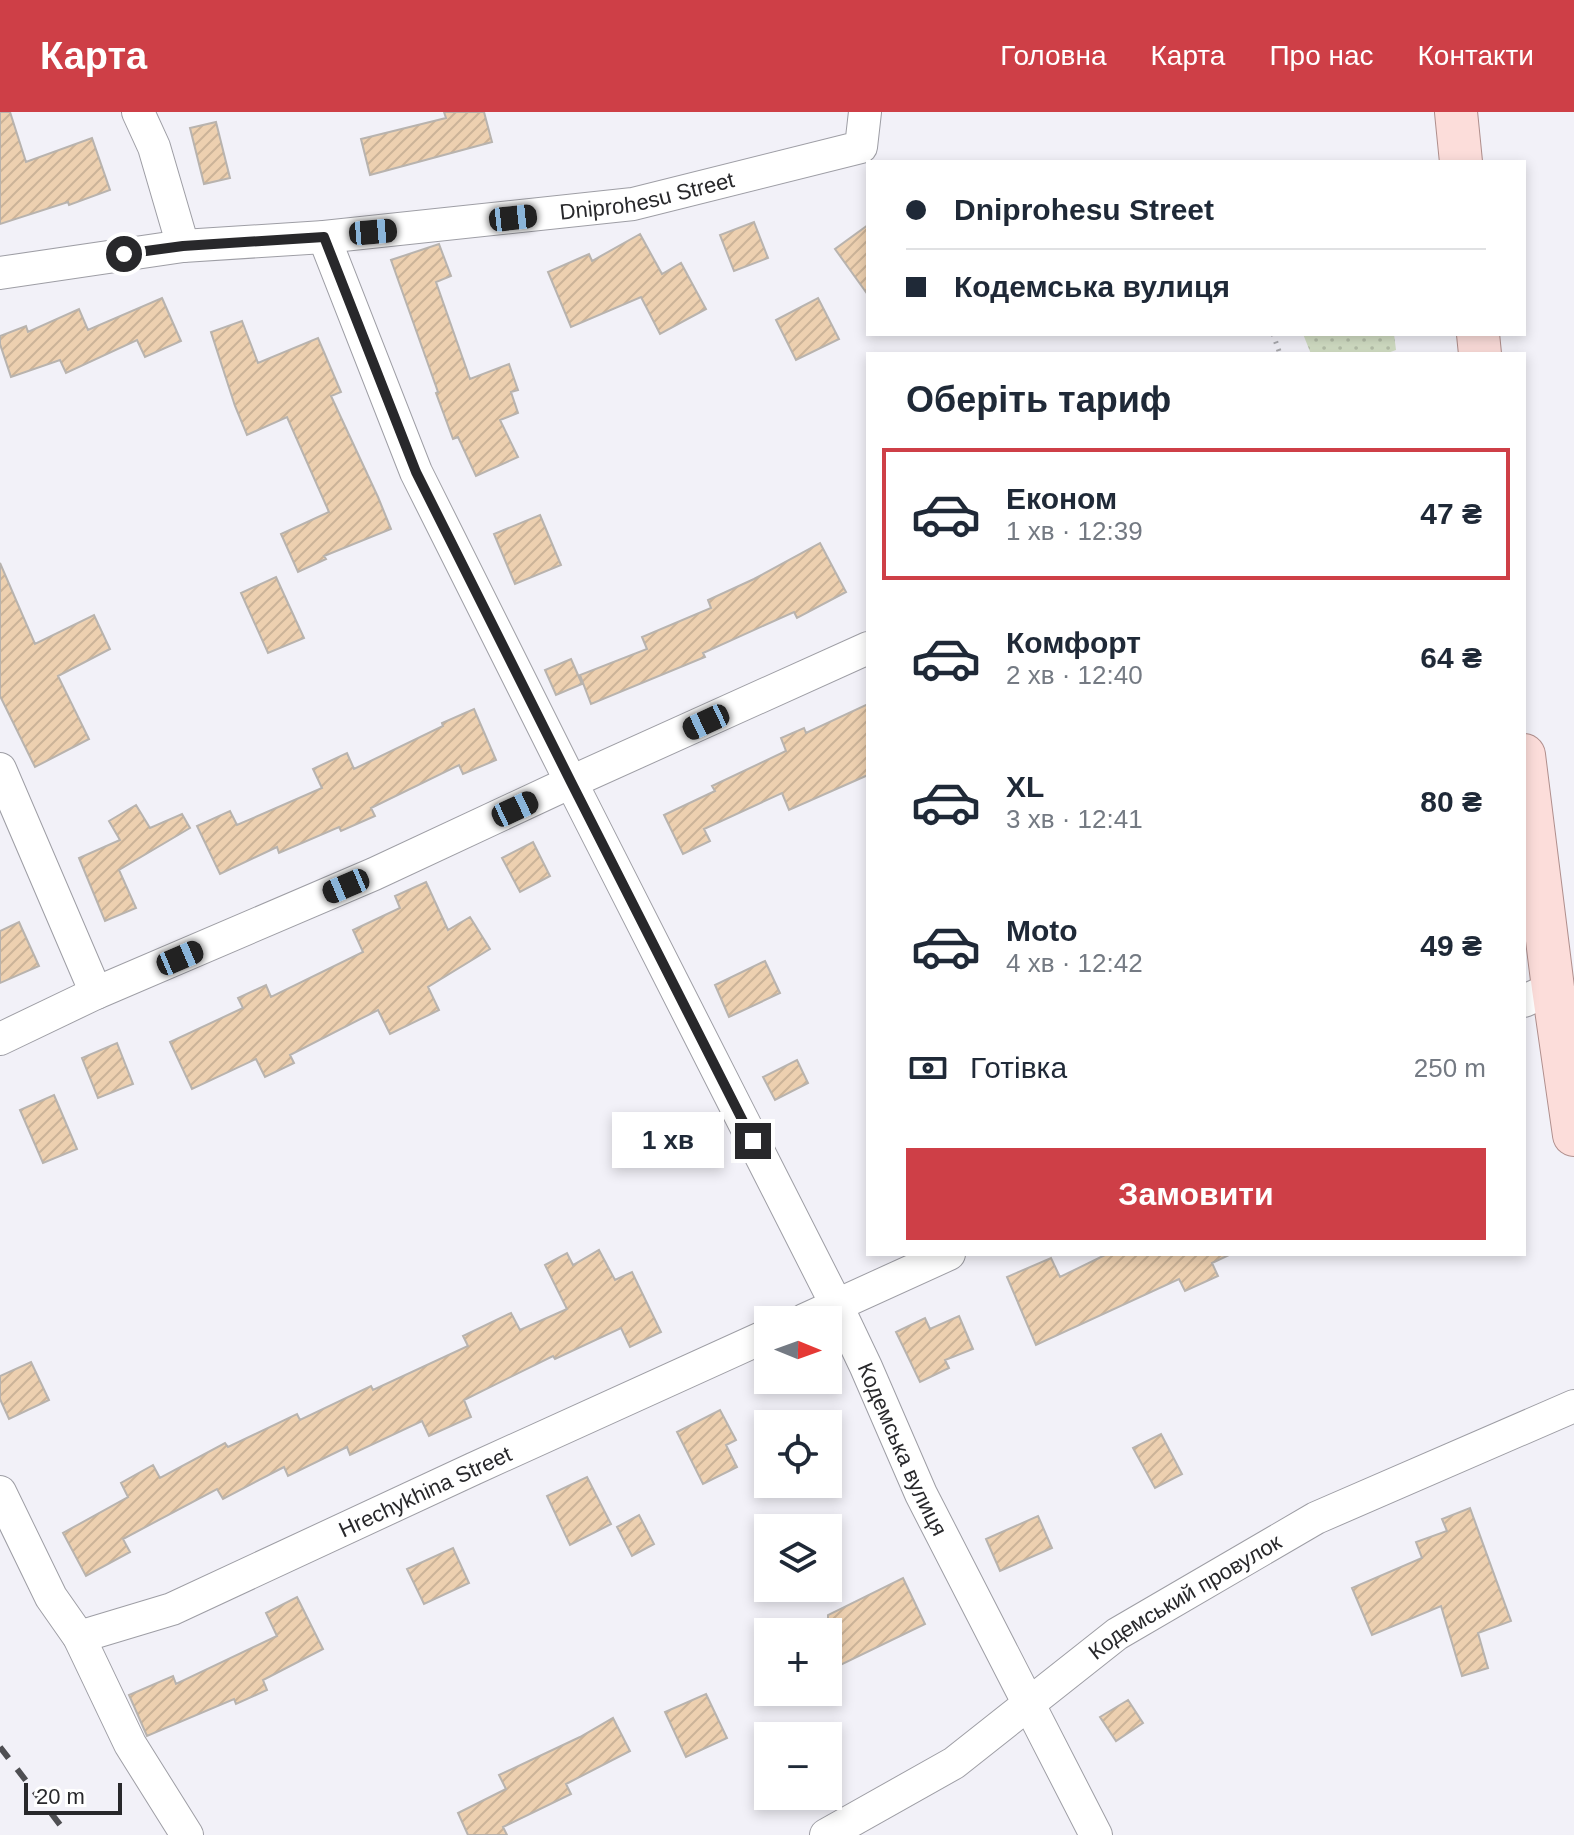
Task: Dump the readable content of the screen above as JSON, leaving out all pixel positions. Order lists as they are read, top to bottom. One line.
{"streets":{"street":["Dniprohesu Street","Кодемська вулиця","Hrechykhina Street","Кодемський провулок"]},"crossings":[["Dniprohesu Street","Кодемська вулиця"],["Кодемська вулиця","Кодемський провулок"]],"scale_bar":"20 m","north":"right","page":{"header":"Карта","nav":["Головна","Карта","Про нас","Контакти"],"banner":["Dniprohesu Street","Кодемська вулиця"],"heading":"Оберіть тариф","list":[{"name":"Економ","note":"1 хв · 12:39","value":"47 ₴"},{"name":"Комфорт","note":"2 хв · 12:40","value":"64 ₴"},{"name":"XL","note":"3 хв · 12:41","value":"80 ₴"},{"name":"Moto","note":"4 хв · 12:42","value":"49 ₴"}],"pay":["Готівка","250 m"],"bubble":"1 хв","buttons":"Замовити","map_buttons":["+","−"],"scale":"20 m"}}
